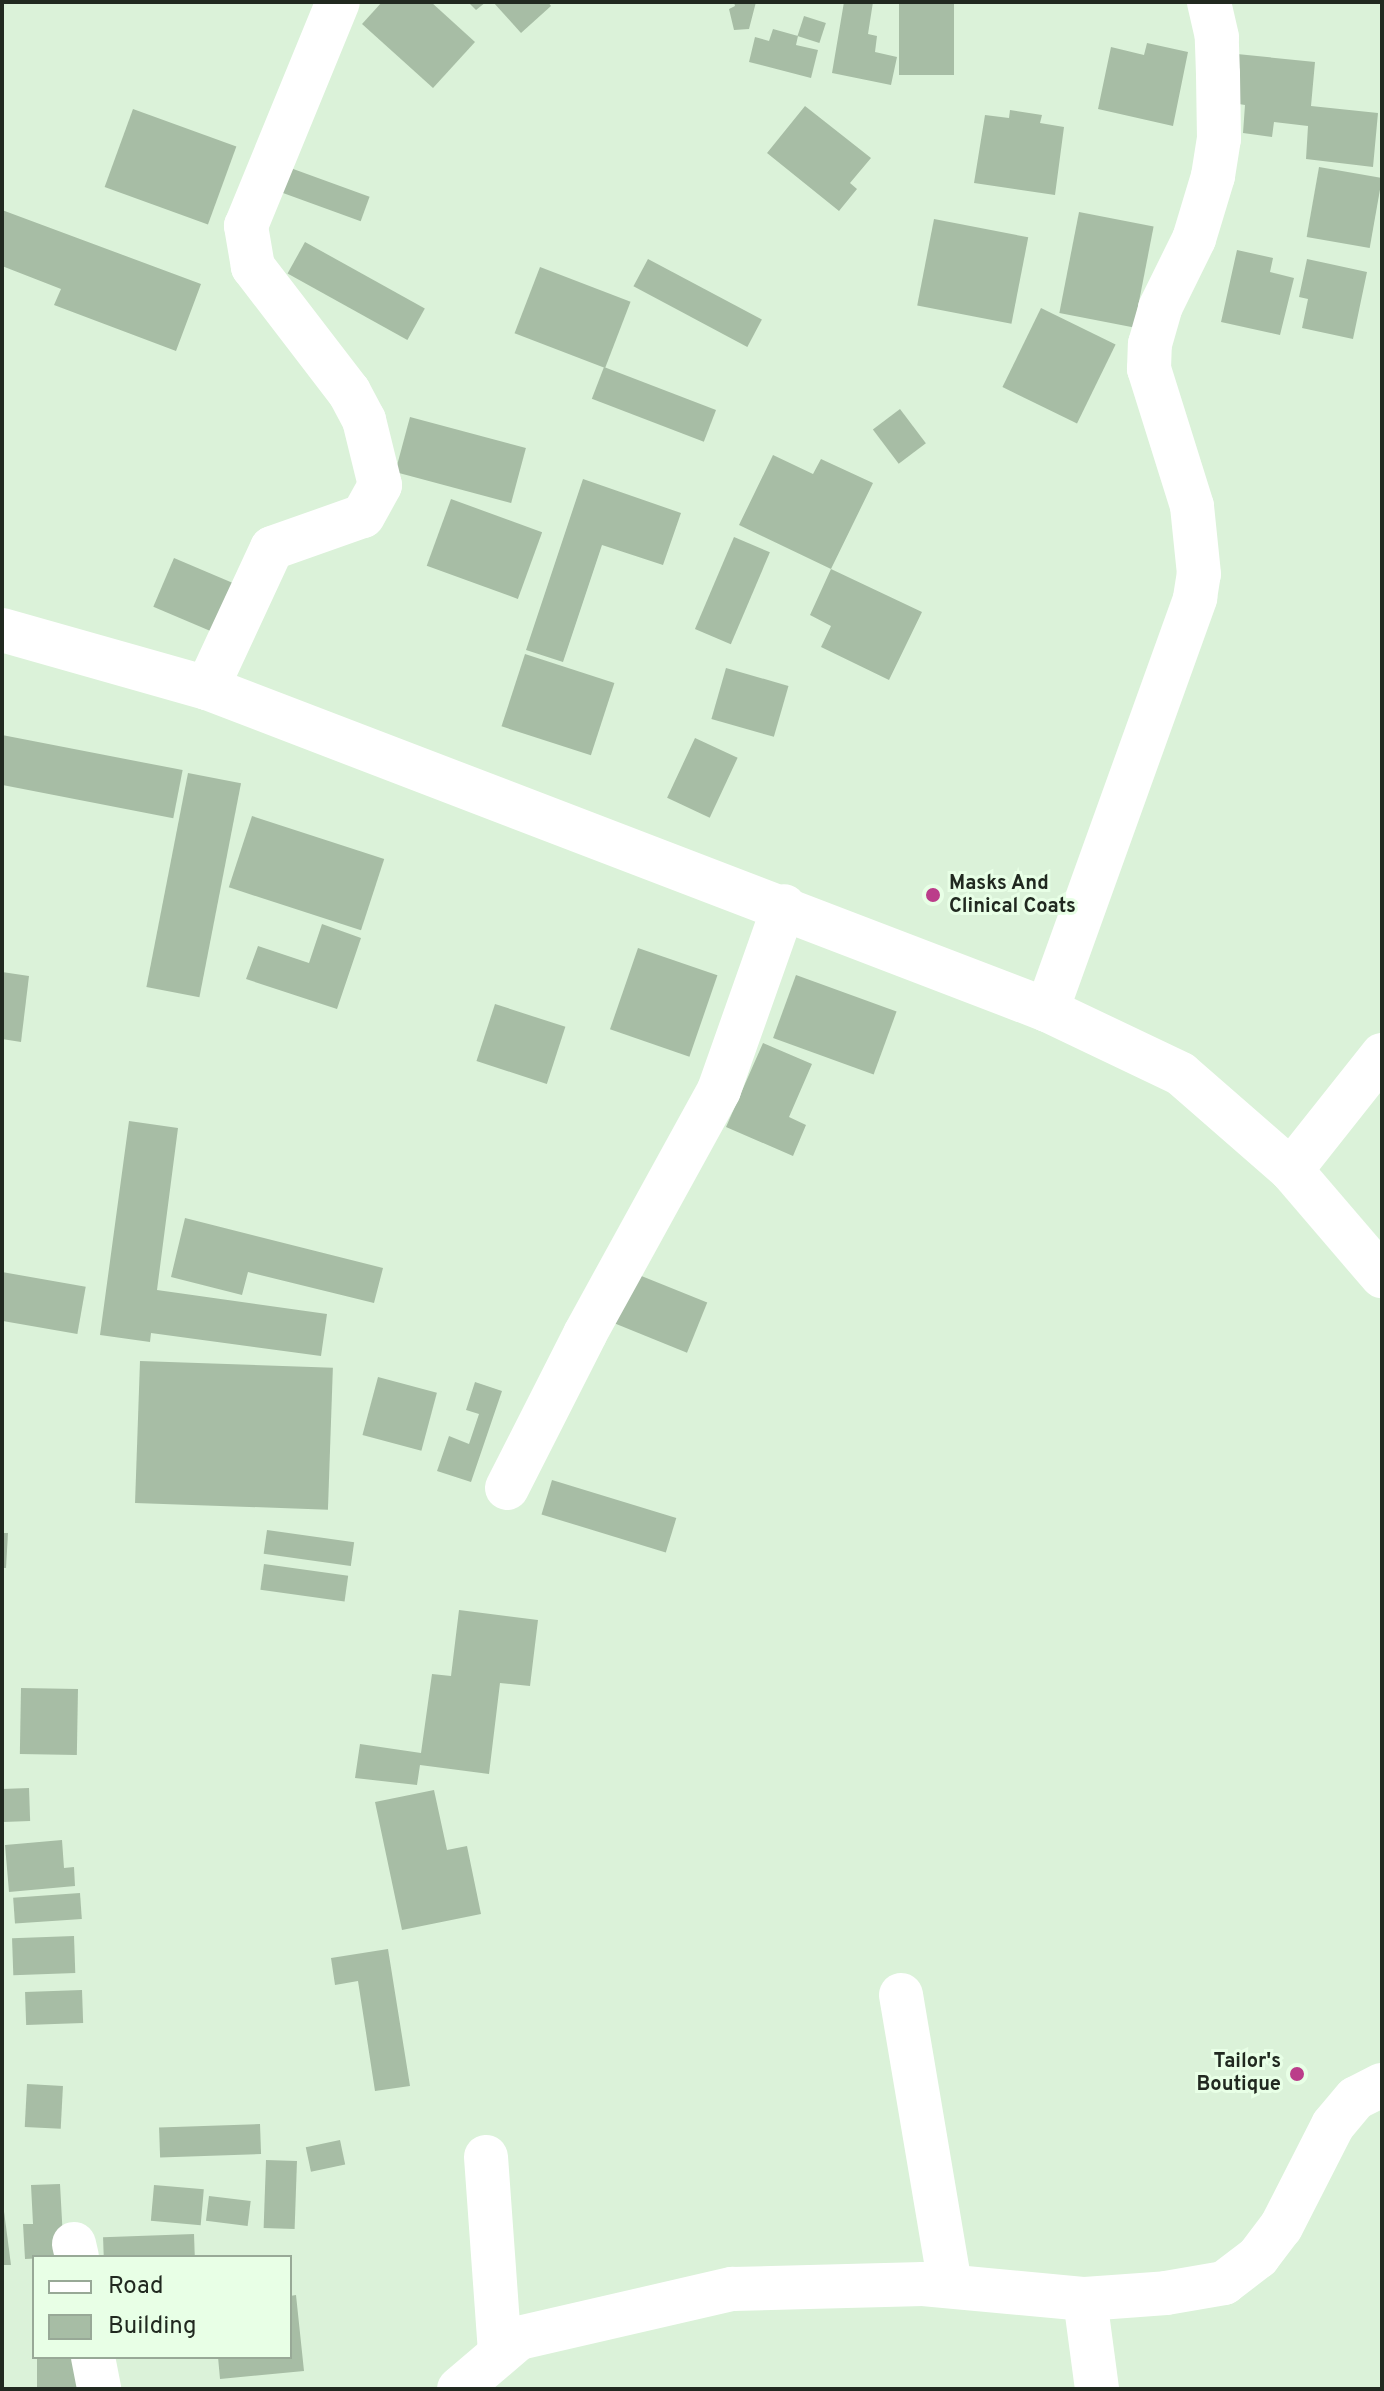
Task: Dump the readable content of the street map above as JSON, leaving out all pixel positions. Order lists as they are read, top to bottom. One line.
{"places":["Masks And Clinical Coats","Tailor's Boutique"],"legend":["Road","Building"]}
